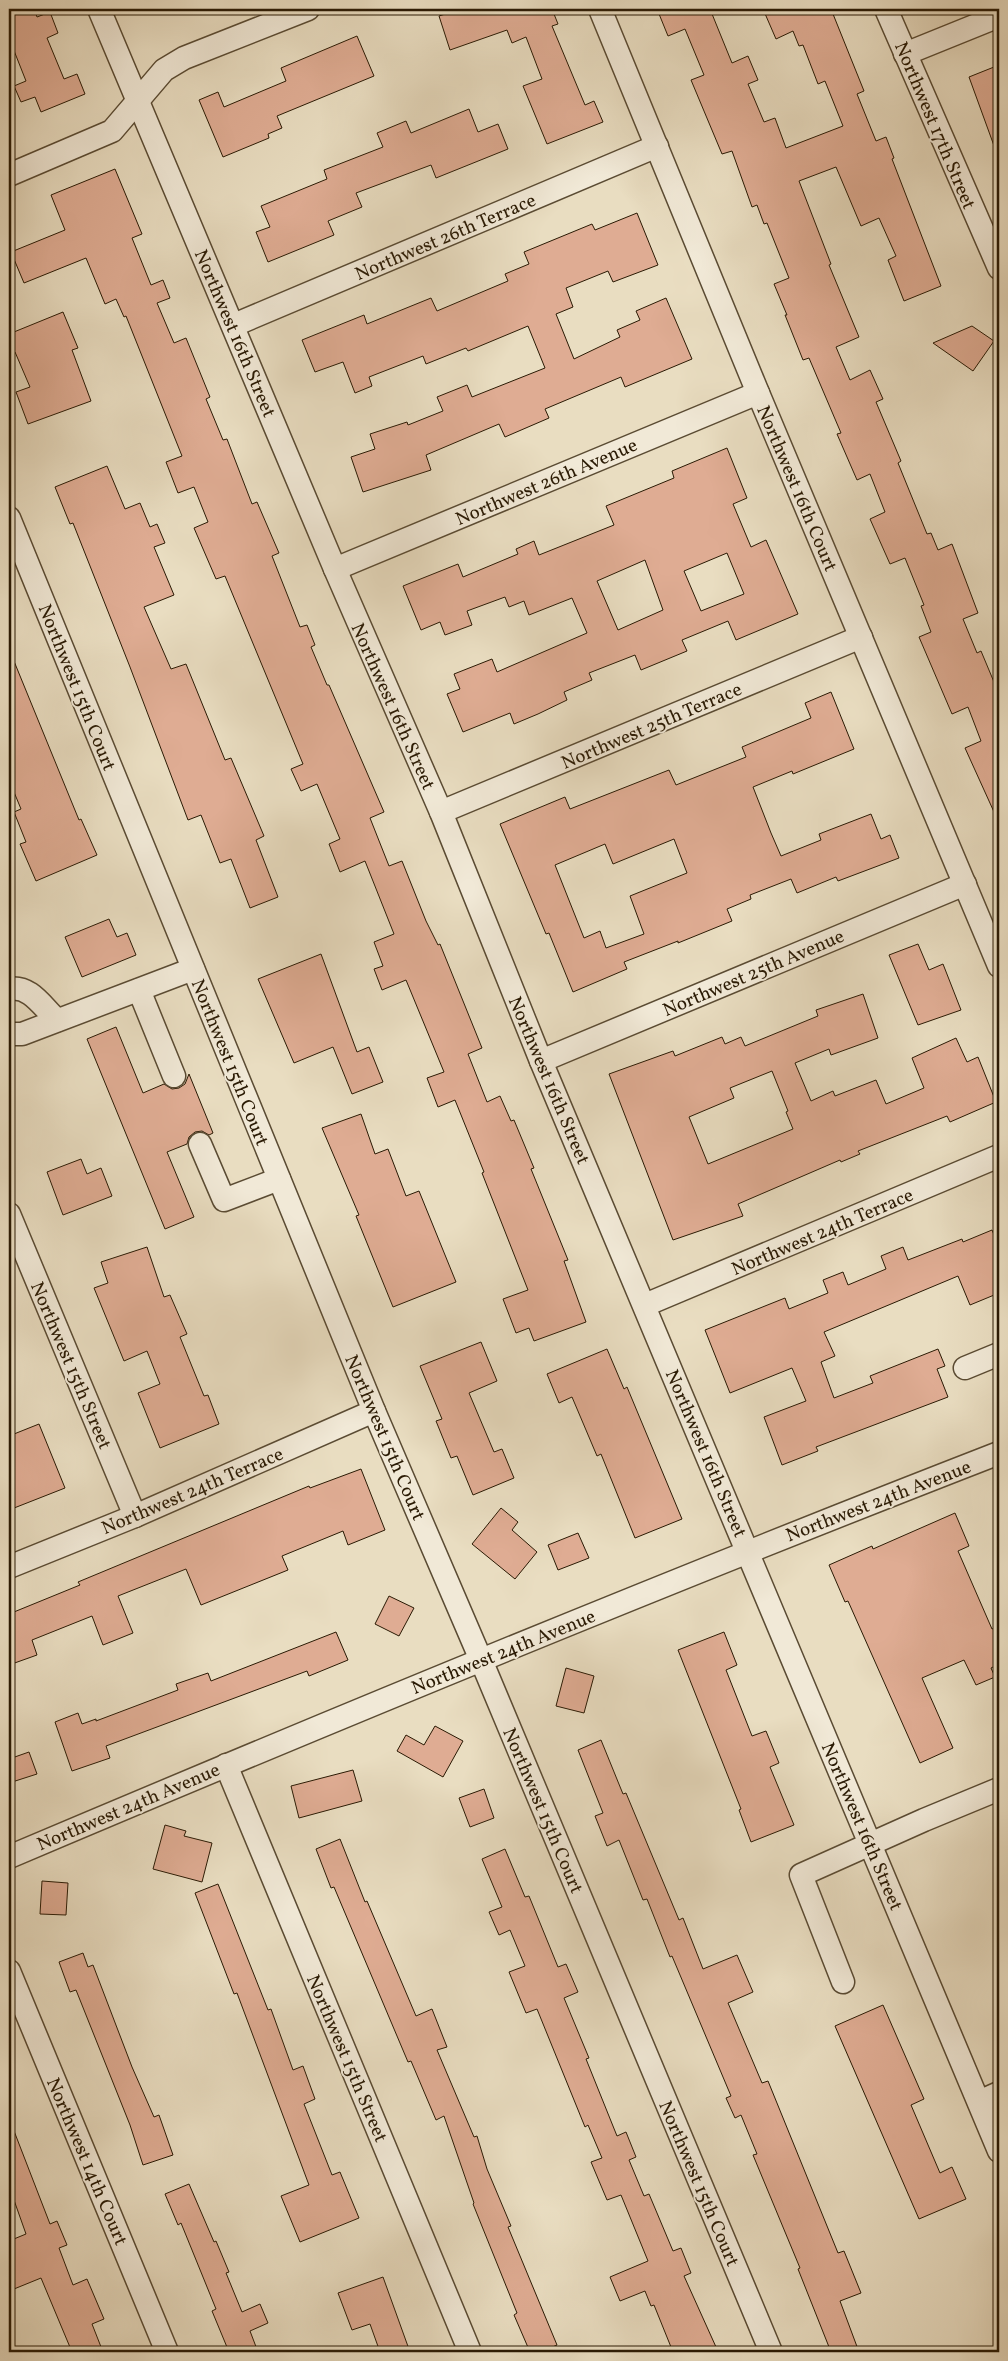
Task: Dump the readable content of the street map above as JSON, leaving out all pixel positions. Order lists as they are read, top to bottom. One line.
{"streets":{"street":["Northwest 17th Street","Northwest 26th Terrace","Northwest 16th Street","Northwest 26th Avenue","Northwest 16th Court","Northwest 15th Court","Northwest 25th Terrace","Northwest 25th Avenue","Northwest 24th Terrace","Northwest 15th Street","Northwest 24th Avenue","Northwest 14th Court"]},"crossings":[["Northwest 26th Terrace","Northwest 16th Street"],["Northwest 26th Terrace","Northwest 16th Court"],["Northwest 16th Street","Northwest 26th Avenue"],["Northwest 16th Street","Northwest 25th Terrace"],["Northwest 16th Street","Northwest 25th Avenue"],["Northwest 16th Street","Northwest 24th Terrace"],["Northwest 16th Street","Northwest 24th Avenue"],["Northwest 26th Avenue","Northwest 16th Court"],["Northwest 16th Court","Northwest 25th Terrace"],["Northwest 16th Court","Northwest 25th Avenue"],["Northwest 15th Court","Northwest 24th Terrace"],["Northwest 15th Court","Northwest 24th Avenue"],["Northwest 24th Terrace","Northwest 15th Street"],["Northwest 15th Street","Northwest 24th Avenue"]]}
